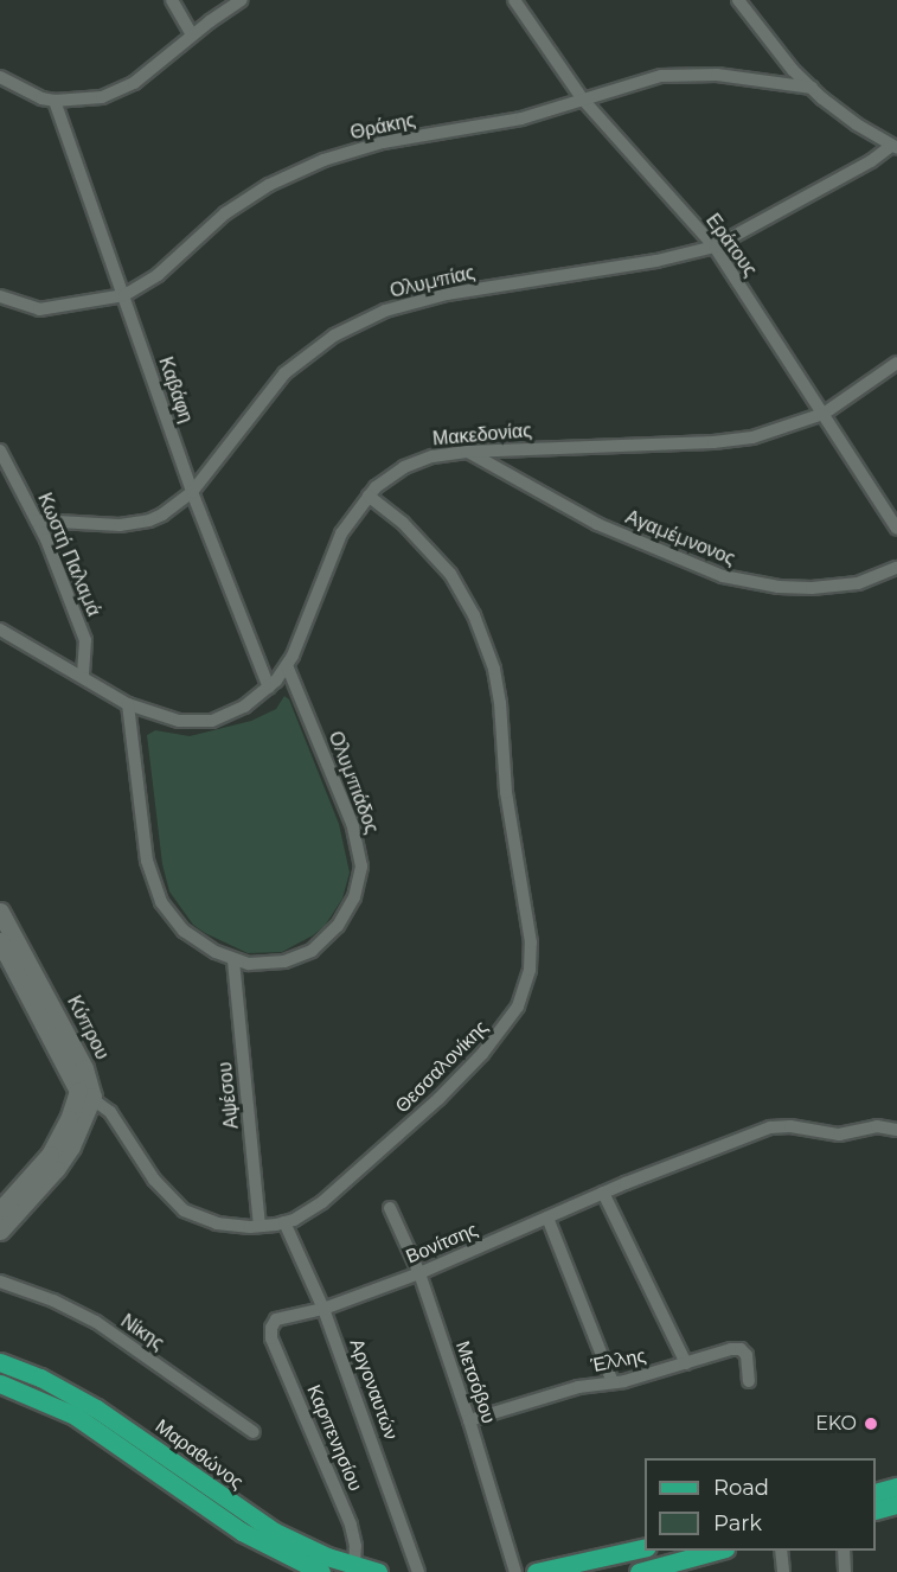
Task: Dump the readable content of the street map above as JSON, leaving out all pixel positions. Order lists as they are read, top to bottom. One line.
{"streets":{"main road":["Κύπρου","Μαραθώνος"],"street":["Θράκης","Εράτους","Ολυμπίας","Καβάφη","Μακεδονίας","Αγαμέμνονος","Κωστή Παλαμά","Ολυμπιάδος","Θεσσαλονίκης","Αψέσου","Βονίτσης","Νίκης","Έλλης","Μετσόβου","Αργοναυτών","Καρπενησίου"]},"crossings":[["Θράκης","Εράτους"],["Θράκης","Καβάφη"],["Εράτους","Ολυμπίας"],["Εράτους","Μακεδονίας"],["Ολυμπίας","Καβάφη"],["Ολυμπίας","Κωστή Παλαμά"],["Καβάφη","Μακεδονίας"],["Μακεδονίας","Αγαμέμνονος"],["Μακεδονίας","Κωστή Παλαμά"],["Μακεδονίας","Ολυμπιάδος"],["Μακεδονίας","Θεσσαλονίκης"],["Ολυμπιάδος","Αψέσου"],["Κύπρου","Θεσσαλονίκης"],["Θεσσαλονίκης","Αψέσου"],["Θεσσαλονίκης","Αργοναυτών"],["Βονίτσης","Μετσόβου"],["Βονίτσης","Αργοναυτών"],["Βονίτσης","Καρπενησίου"],["Έλλης","Μετσόβου"],["Καρπενησίου","Μαραθώνος"]],"places":["EKO"],"legend":["Road","Park"]}
